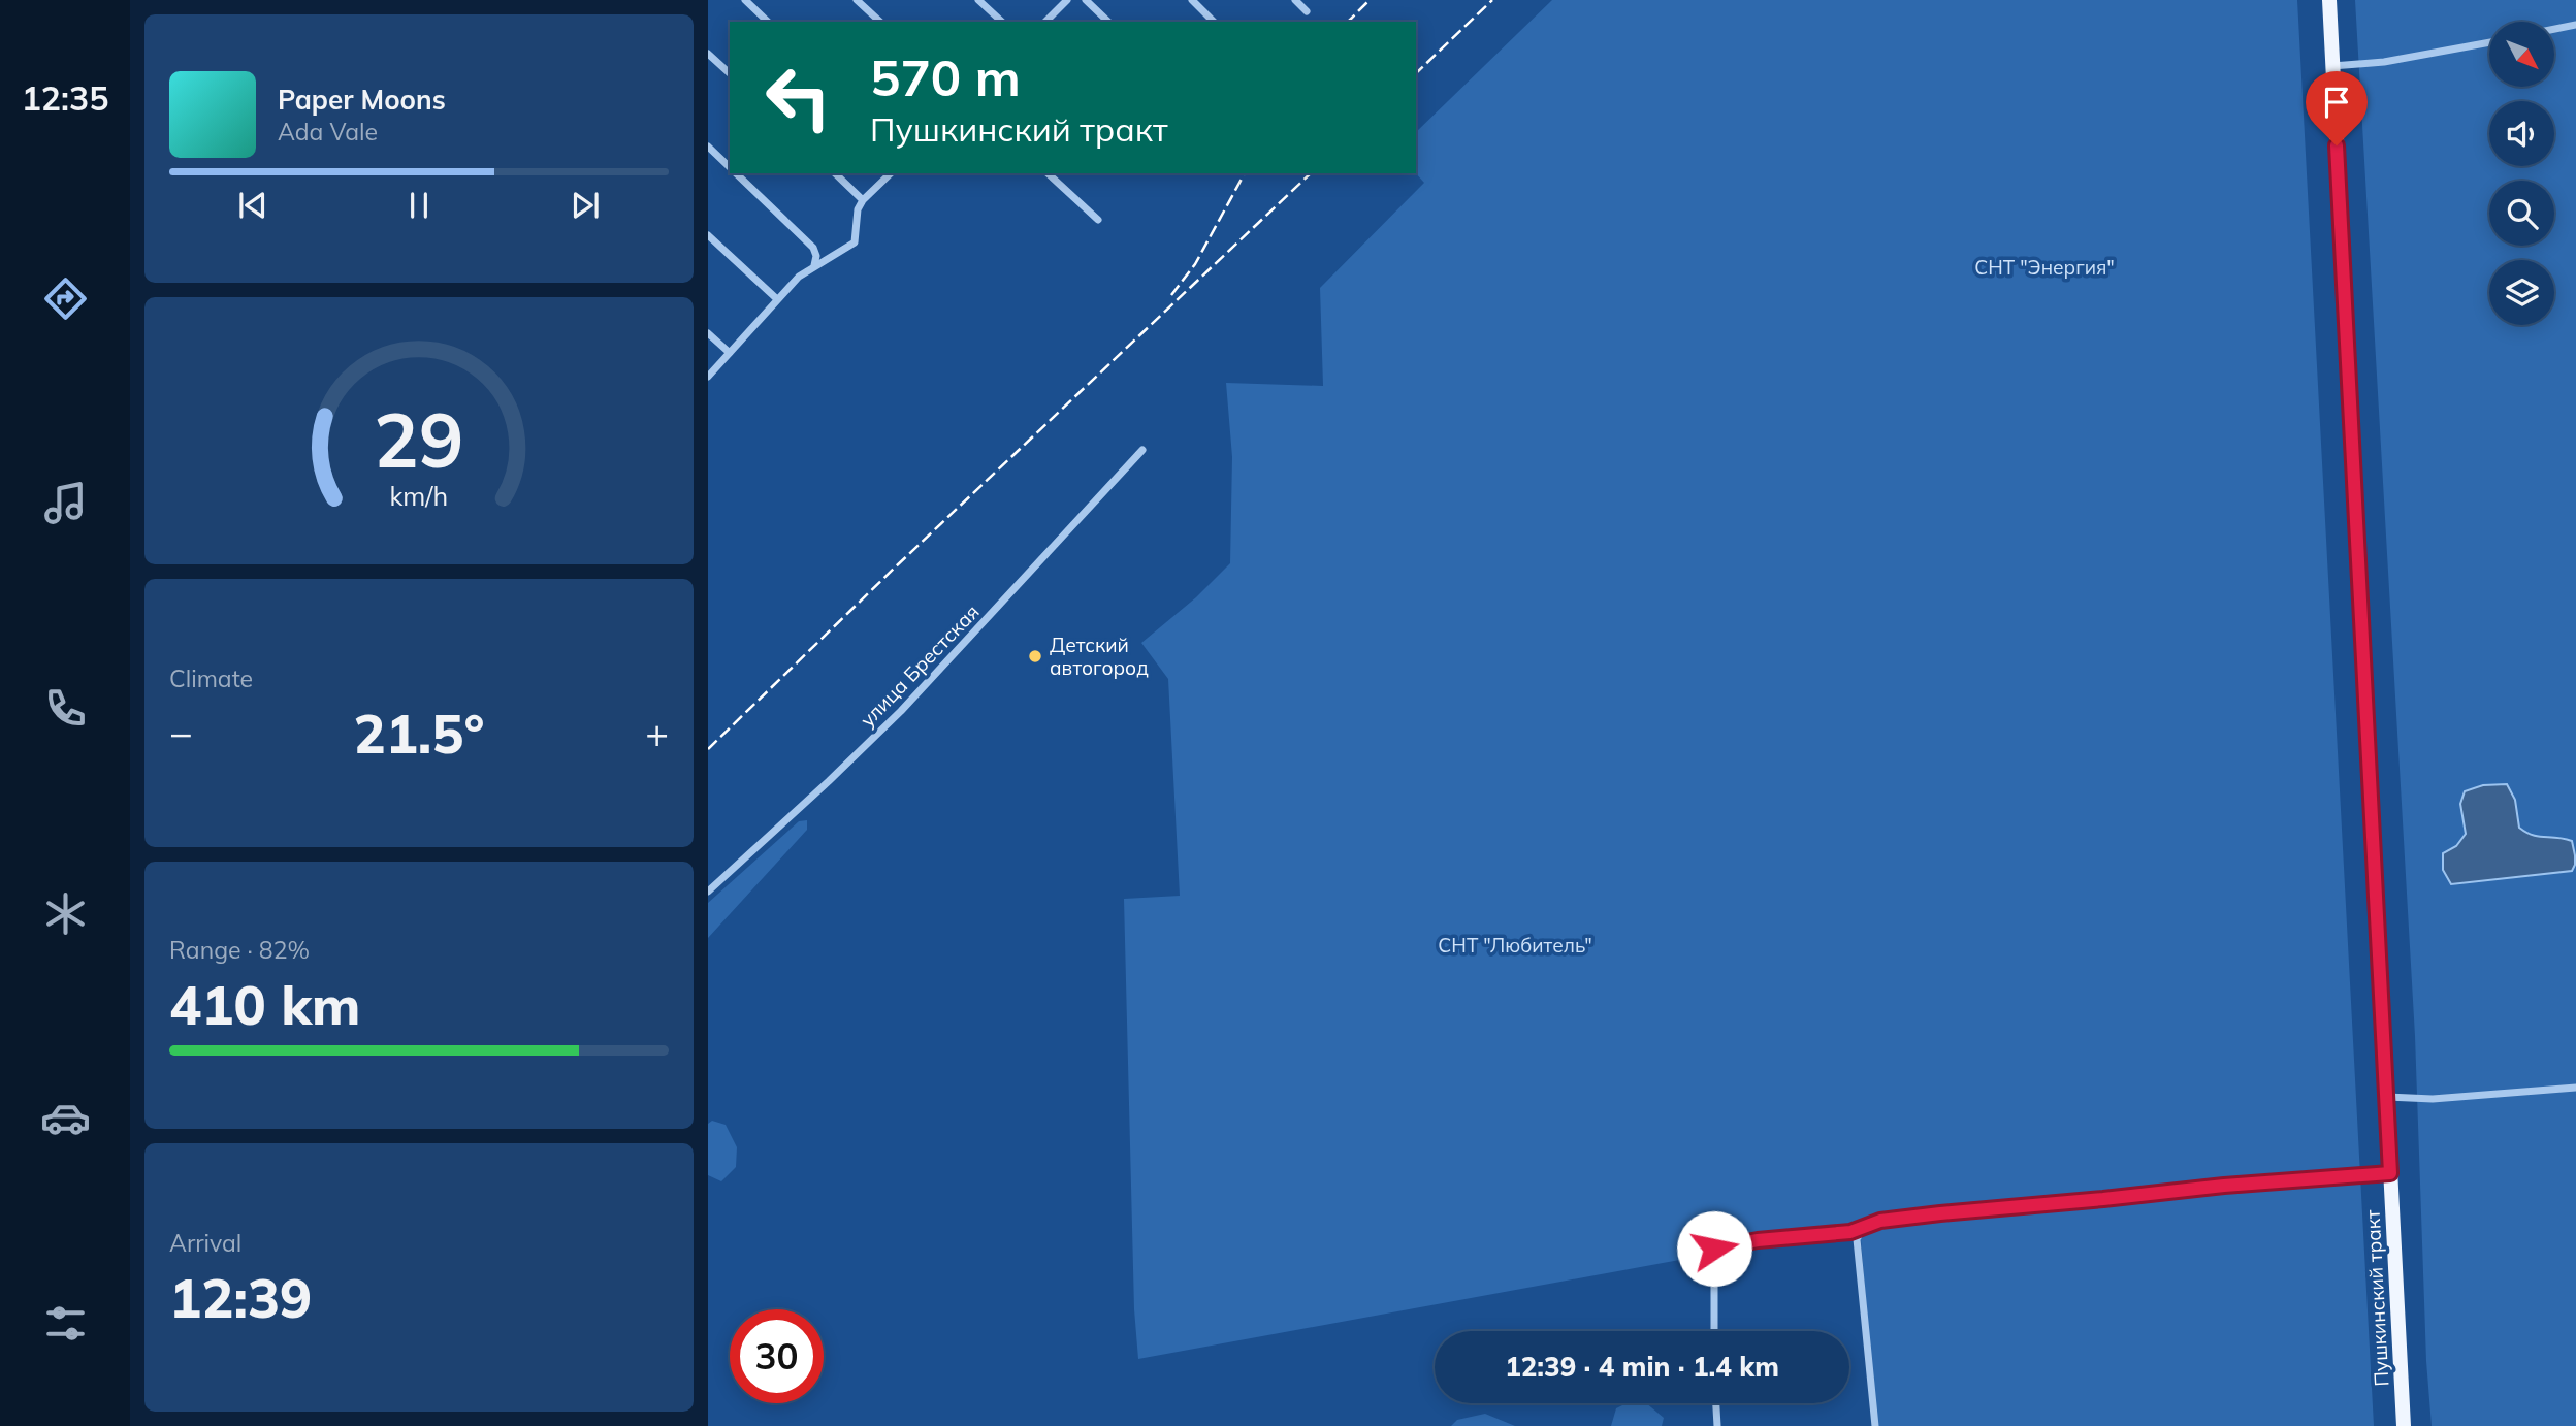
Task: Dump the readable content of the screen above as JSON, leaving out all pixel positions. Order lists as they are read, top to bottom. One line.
{"streets":{"main road":["Пушкинский тракт"],"street":["улица Брестская"]},"parks":["СНТ \"Энергия\"","СНТ \"Любитель\""],"places":["Детский автогород"],"north":"bottom right","page":{"tabs":"12:35","turn":["570 m","Пушкинский тракт"],"song":["Paper Moons","Ada Vale"],"tile":["Climate",["Range · 82%","410 km"],["Arrival","12:39"]],"heat":["−","21.5°","+"],"limit":"30","trip":"12:39 · 4 min · 1.4 km","gauge":["29","km/h"]}}
